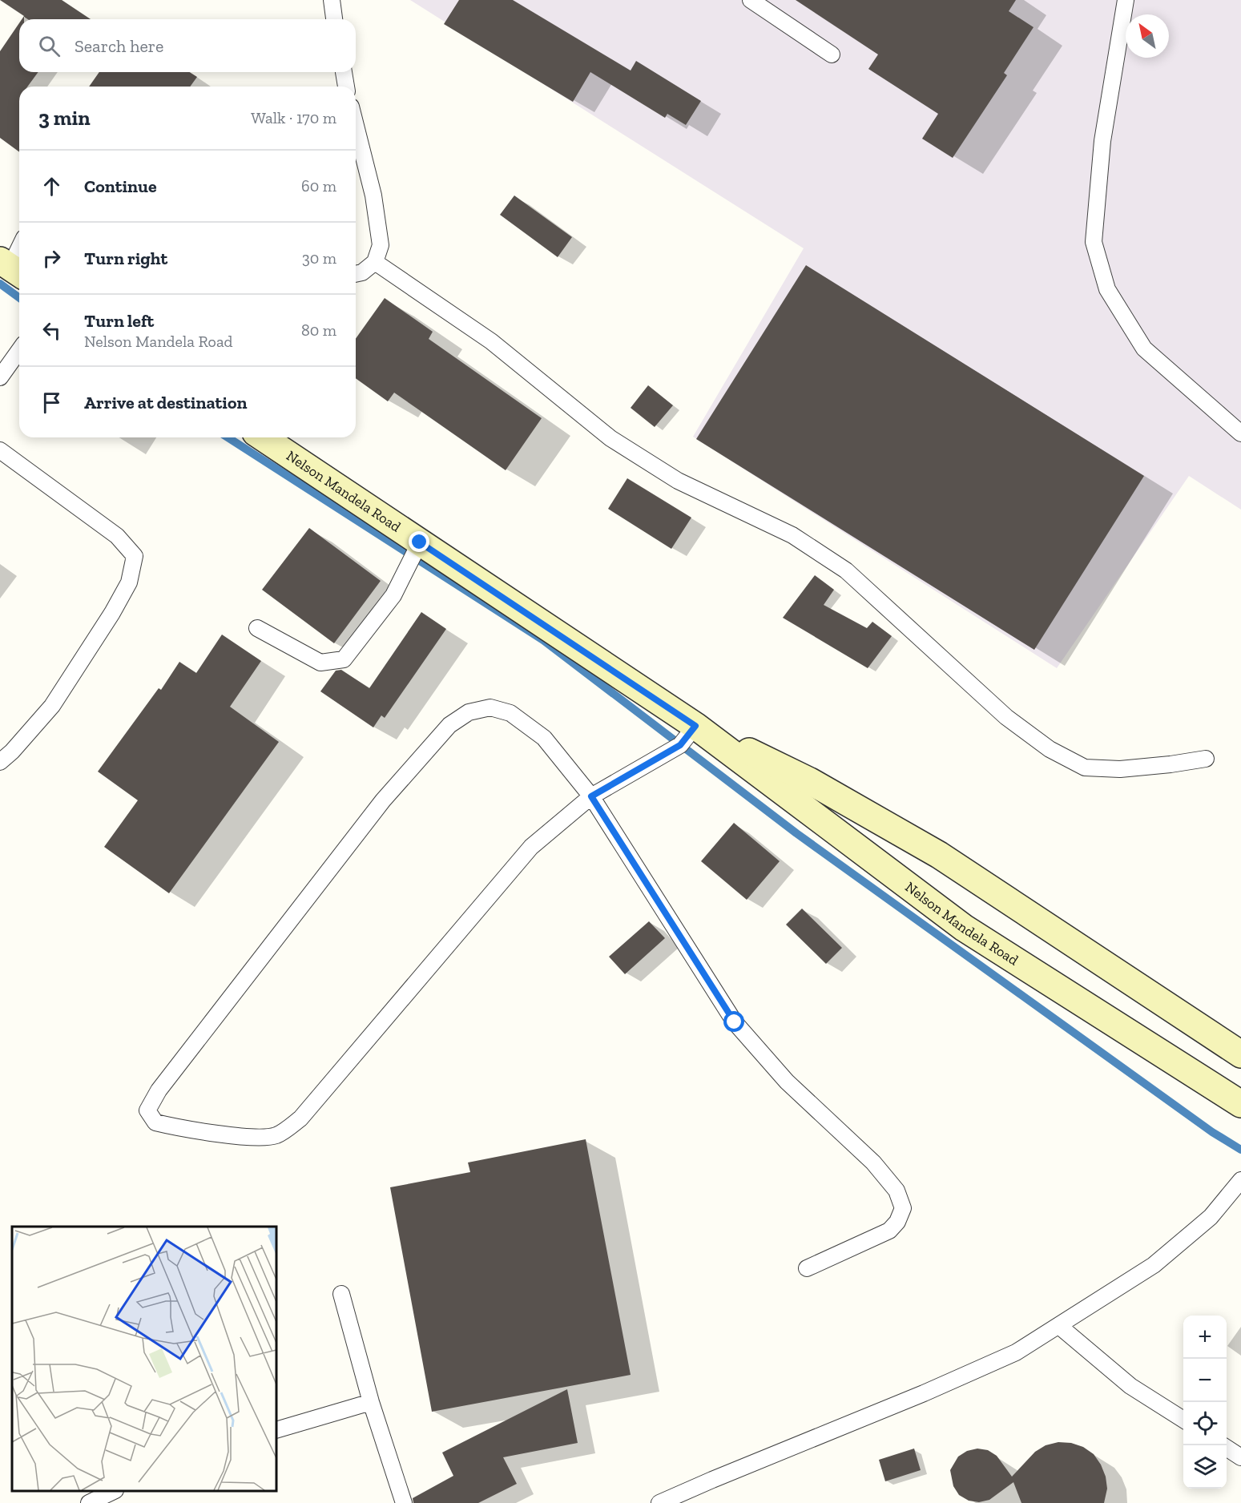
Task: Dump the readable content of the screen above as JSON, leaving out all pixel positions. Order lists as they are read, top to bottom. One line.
{"streets":{"main road":["Nelson Mandela Road"]},"north":"top left","page":{"search":"Search here","heading":["3 min","Walk · 170 m"],"list":[["Continue","60 m"],["Turn right","30 m"],["Turn left","Nelson Mandela Road","80 m"],"Arrive at destination"],"map_buttons":["+","−"]}}
